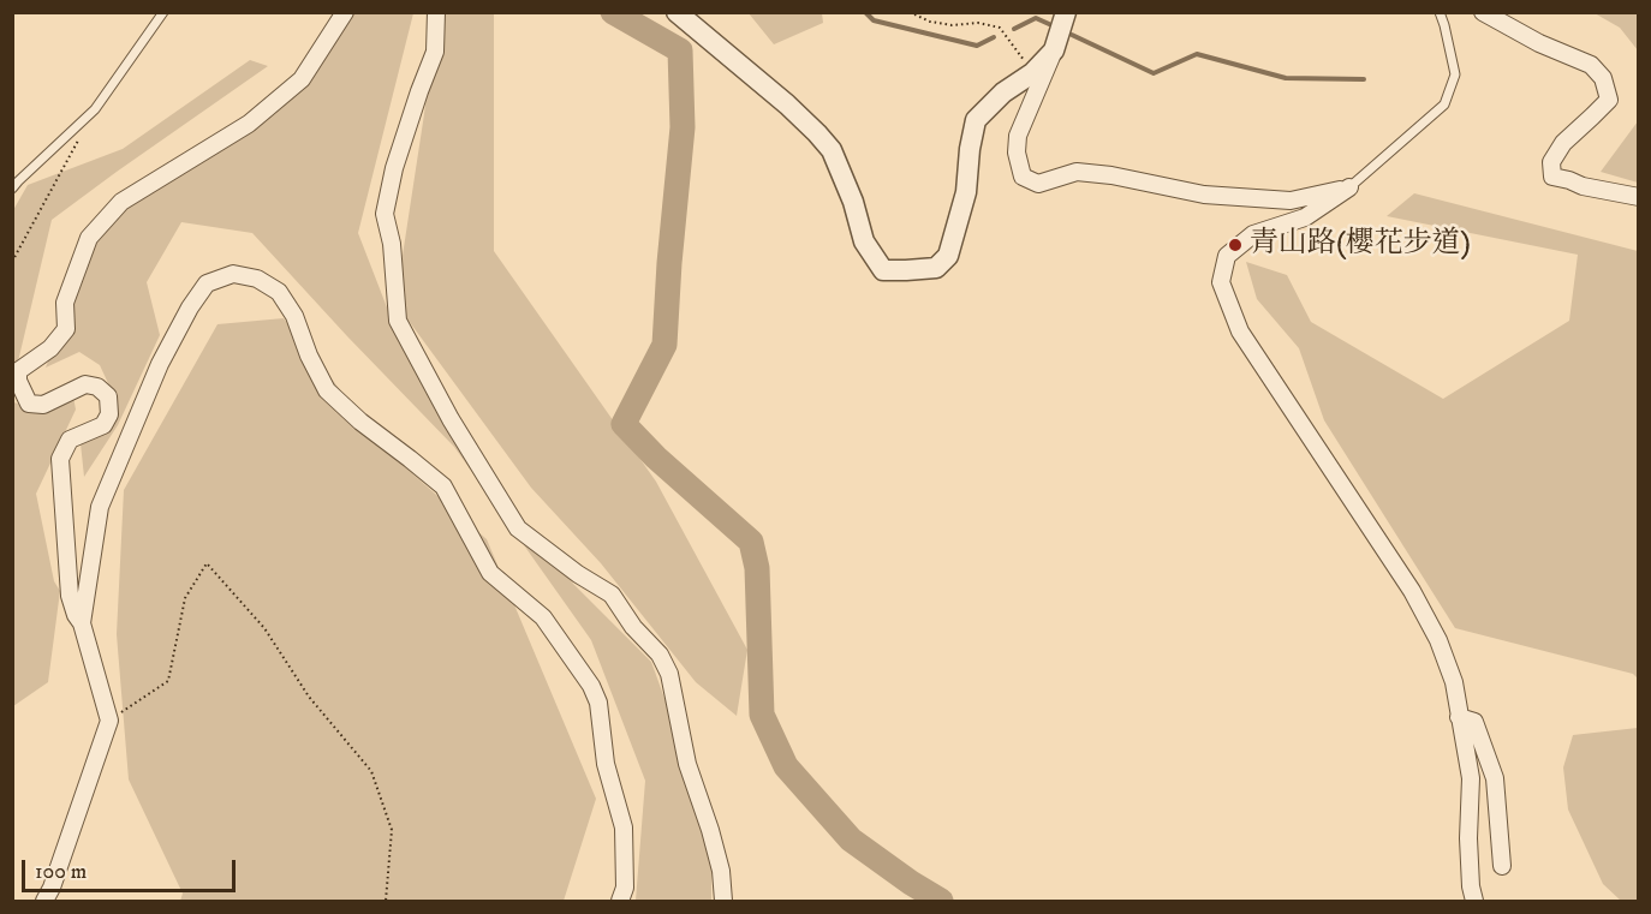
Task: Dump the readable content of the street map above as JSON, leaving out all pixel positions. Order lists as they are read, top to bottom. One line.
{"places":["青山路(櫻花步道)"],"scale_bar":"100 m"}
